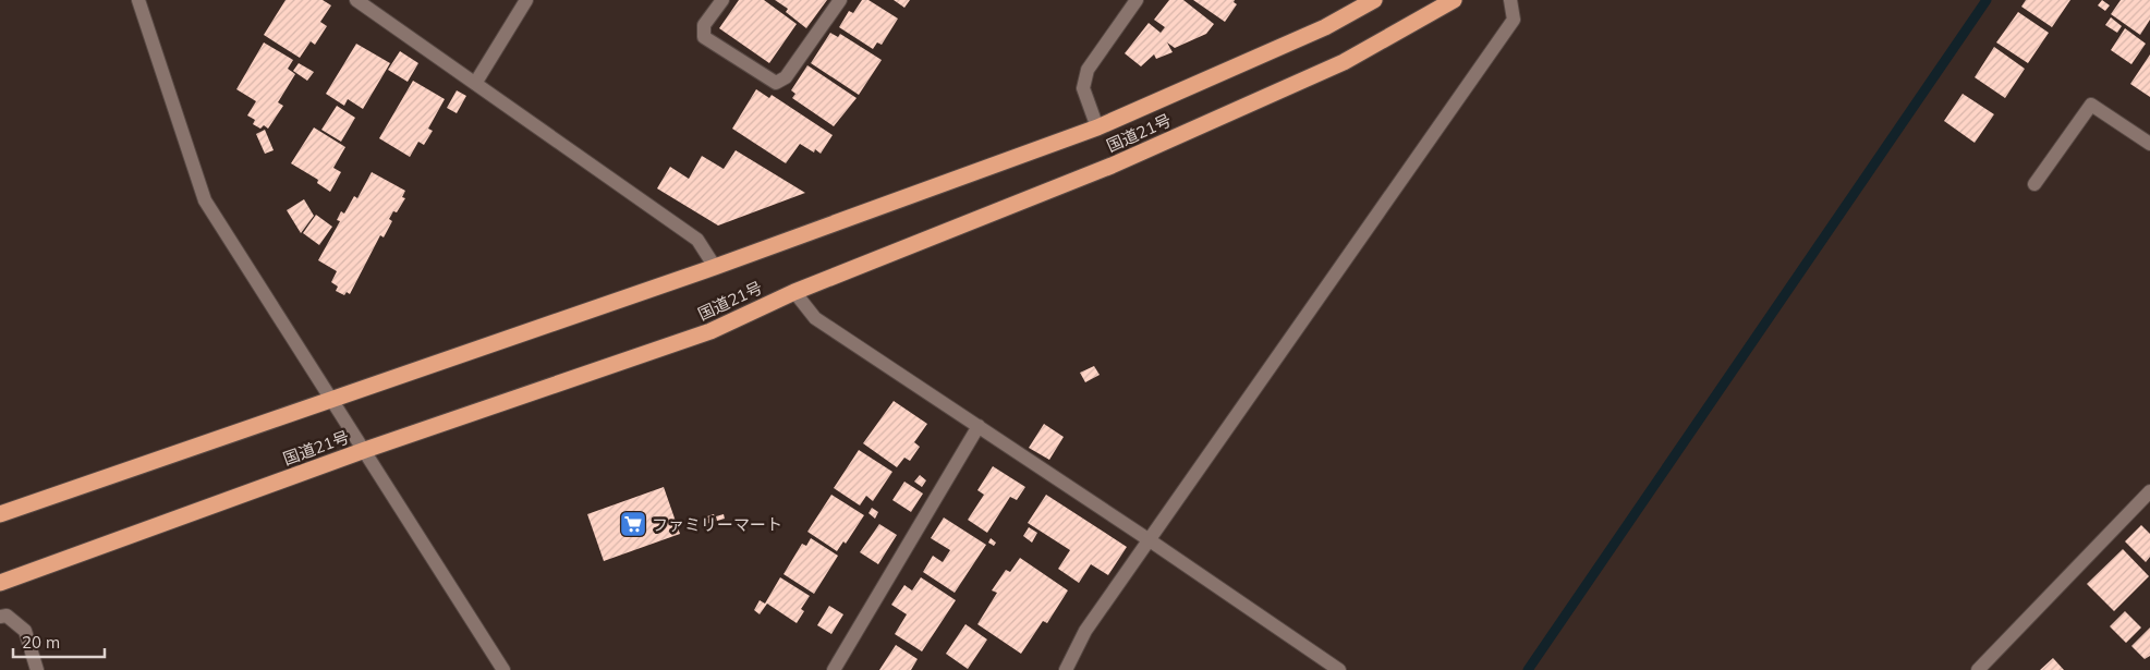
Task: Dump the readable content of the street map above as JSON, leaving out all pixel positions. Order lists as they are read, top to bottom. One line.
{"streets":{"highway":["国道21号"]},"places":{"supermarket":["ファミリーマート"]},"scale_bar":"20 m"}
